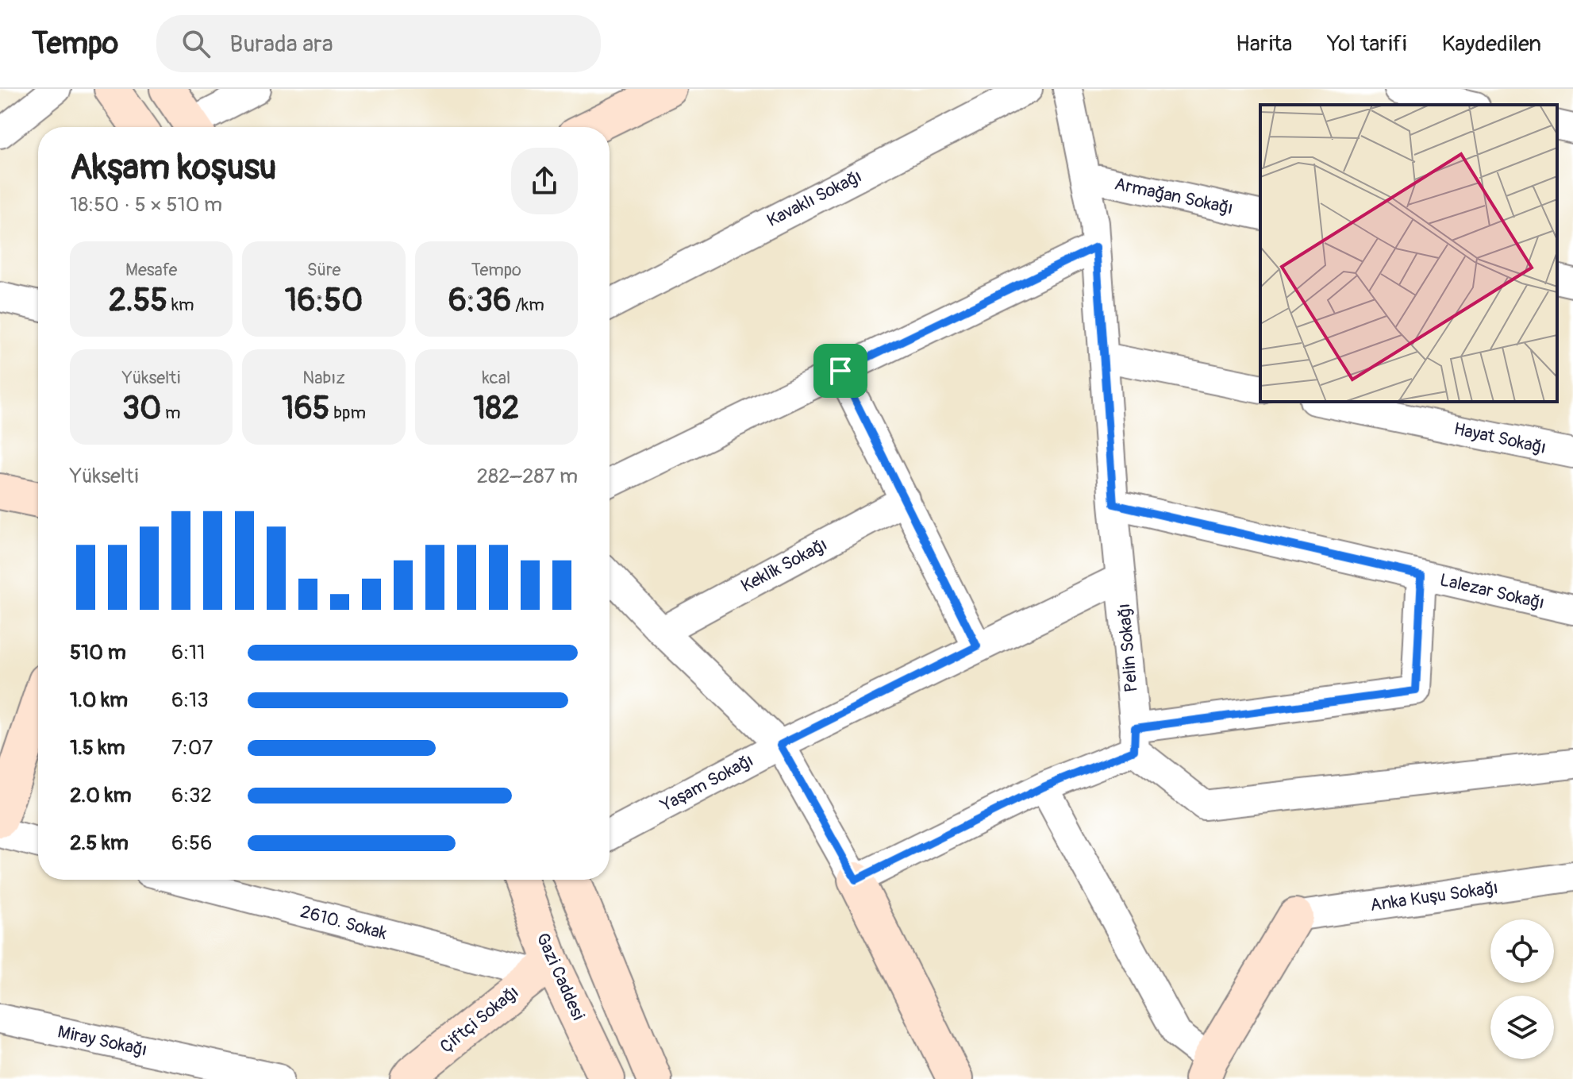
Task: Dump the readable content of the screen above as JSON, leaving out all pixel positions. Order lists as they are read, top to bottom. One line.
{"streets":{"street":["Armağan Sokağı","Kavaklı Sokağı","Hayat Sokağı","Keklik Sokağı","Lalezar Sokağı","Pelin Sokağı","Yaşam Sokağı","Anka Kuşu Sokağı","2610. Sokak","Gazi Caddesi","Çiftçi Sokağı","Miray Sokağı"]},"crossings":[["Armağan Sokağı","Pelin Sokağı"],["Lalezar Sokağı","Pelin Sokağı"],["Pelin Sokağı","Yaşam Sokağı"],["2610. Sokak","Gazi Caddesi"],["2610. Sokak","Çiftçi Sokağı"],["Gazi Caddesi","Çiftçi Sokağı"]],"page":{"header":"Tempo","search":"Burada ara","nav":["Harita","Yol tarifi","Kaydedilen"],"heading":["Akşam koşusu","18:50 · 5 × 510 m"],"stats":[["Mesafe","2.55 km"],["Süre","16:50"],["Tempo","6:36 /km"],["Yükselti","30 m"],["Nabız","165 bpm"],["kcal","182"]],"chart":["Yükselti","282–287 m"],"list":[{"name":"510 m","note":"6:11"},{"name":"1.0 km","note":"6:13"},{"name":"1.5 km","note":"7:07"},{"name":"2.0 km","note":"6:32"},{"name":"2.5 km","note":"6:56"}]}}
